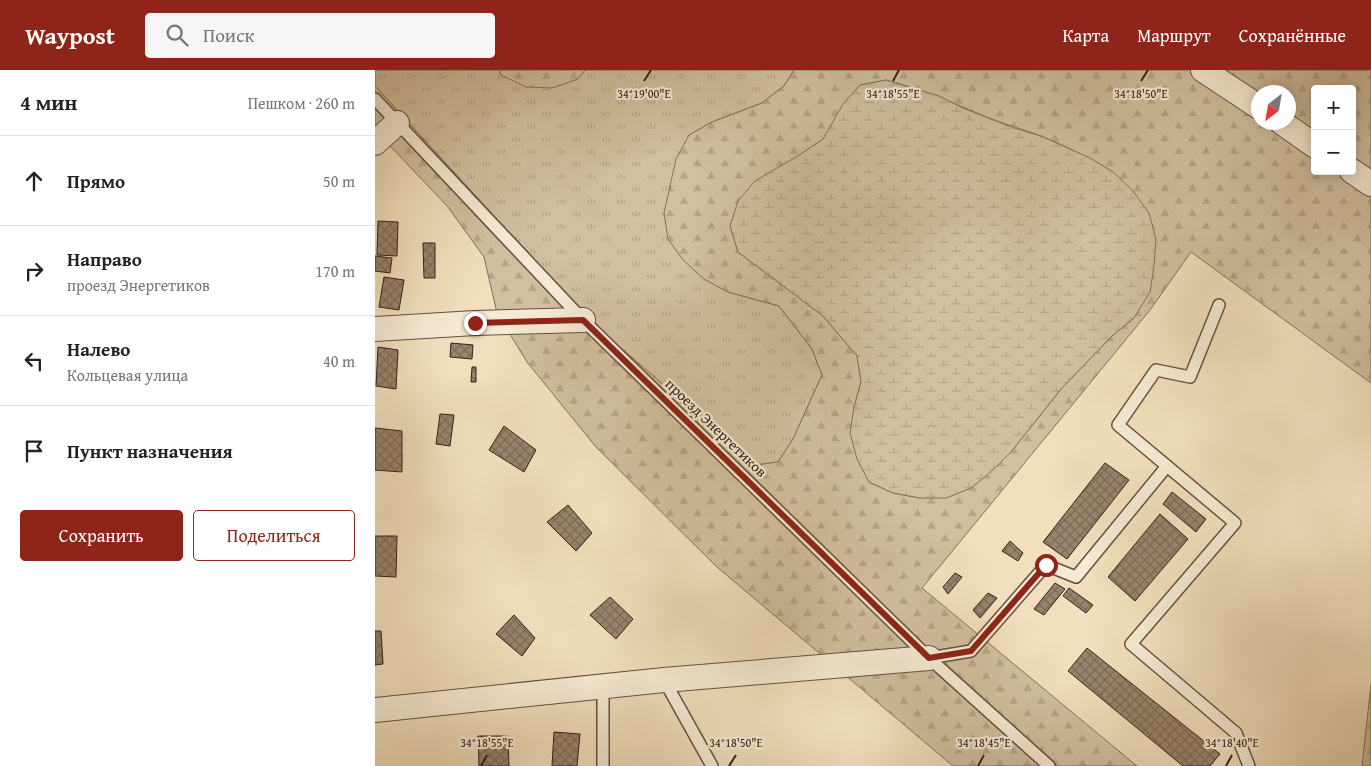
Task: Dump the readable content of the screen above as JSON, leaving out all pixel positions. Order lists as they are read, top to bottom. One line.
{"streets":{"lane":["проезд Энергетиков"]},"north":"bottom left","page":{"header":"Waypost","search":"Поиск","nav":["Карта","Маршрут","Сохранённые"],"heading":["4 мин","Пешком · 260 m"],"map_buttons":["+","−"],"list":[["Прямо","50 m"],["Направо","проезд Энергетиков","170 m"],["Налево","Кольцевая улица","40 m"],"Пункт назначения"],"buttons":["Сохранить","Поделиться"]},"coordinates":["34°18'50\"E","34°19'00\"E","34°18'55\"E","34°18'45\"E","34°18'40\"E"]}
